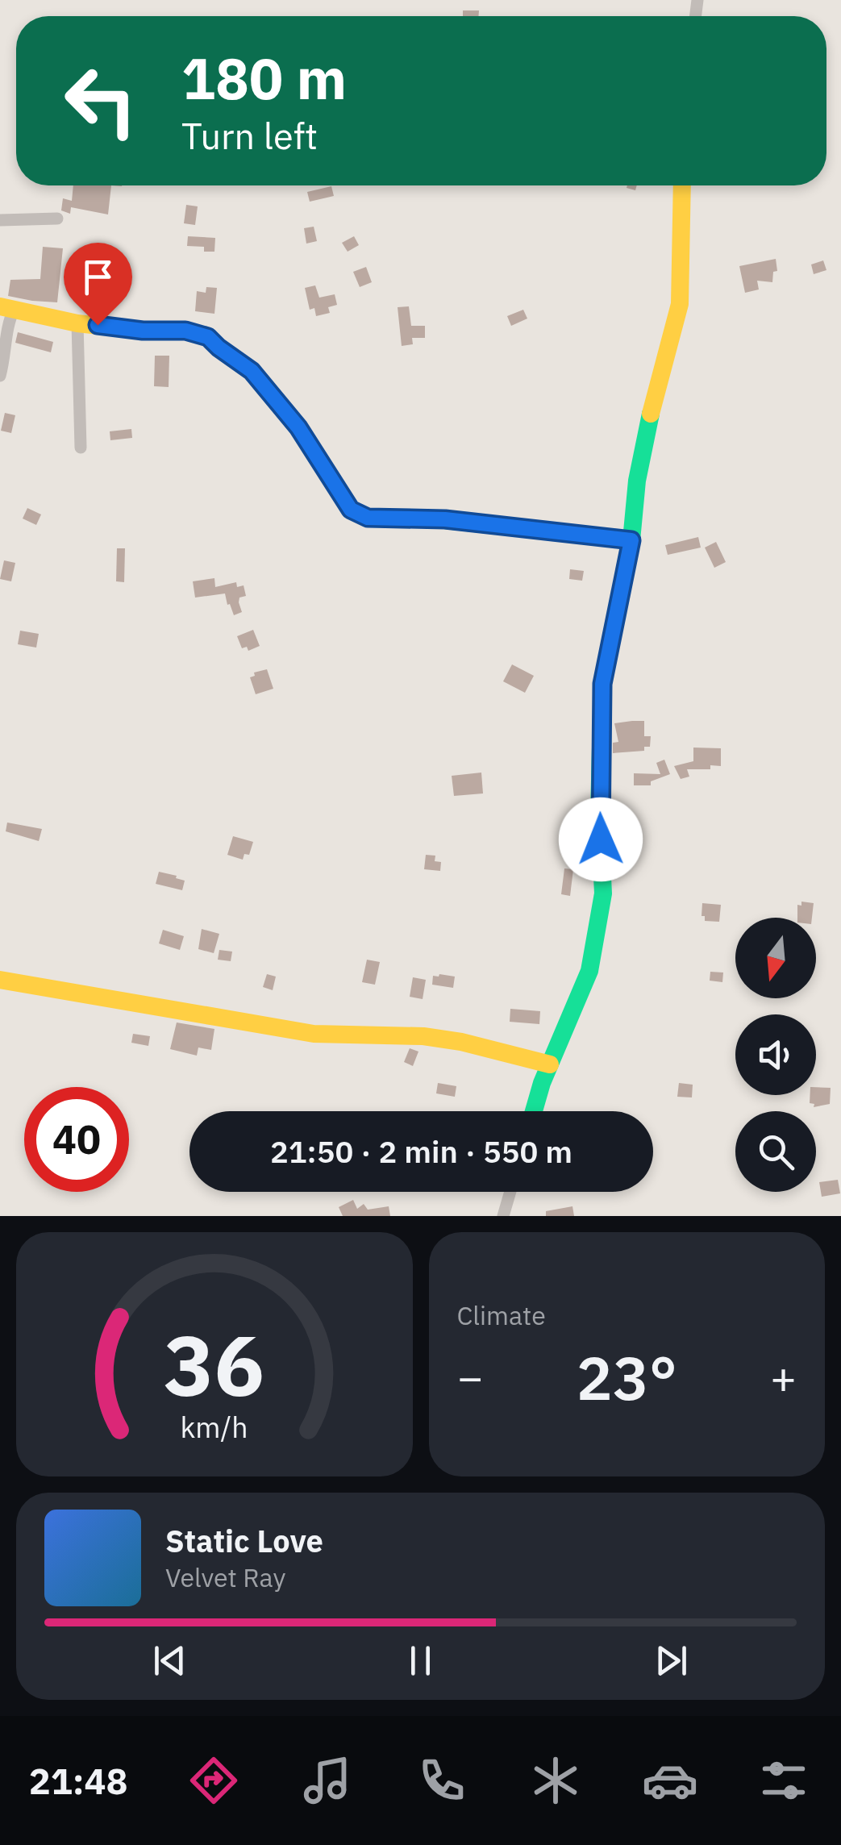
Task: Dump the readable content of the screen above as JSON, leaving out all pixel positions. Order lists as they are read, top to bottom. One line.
{"north":"bottom","page":{"turn":["180 m","Turn left"],"limit":"40","trip":"21:50 · 2 min · 550 m","tile":"Climate","heat":["−","23°","+"],"song":["Static Love","Velvet Ray"],"tabs":"21:48","gauge":["36","km/h"]}}
